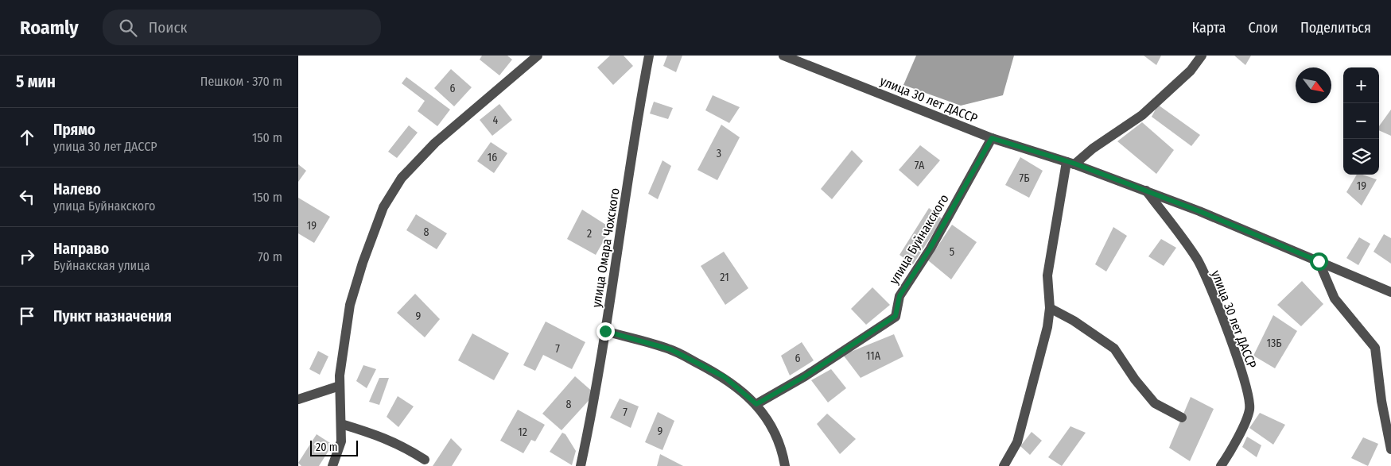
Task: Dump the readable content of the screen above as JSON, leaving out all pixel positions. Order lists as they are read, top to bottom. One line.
{"streets":{"street":["улица 30 лет ДАССР","улица Буйнакского","улица Омара Чохского"]},"crossings":[["улица 30 лет ДАССР","улица Буйнакского"]],"house_numbers":["6","4","3","16","7А","7Б","19","19","8","2","5","21","9","13Б","7","11А","6","8","7","9","12"],"scale_bar":"20 m","north":"bottom right","page":{"header":"Roamly","search":"Поиск","nav":["Карта","Слои","Поделиться"],"heading":["5 мин","Пешком · 370 m"],"map_buttons":["+","−"],"list":[["Прямо","улица 30 лет ДАССР","150 m"],["Налево","улица Буйнакского","150 m"],["Направо","Буйнакская улица","70 m"],"Пункт назначения"],"scale":"20 m"}}
